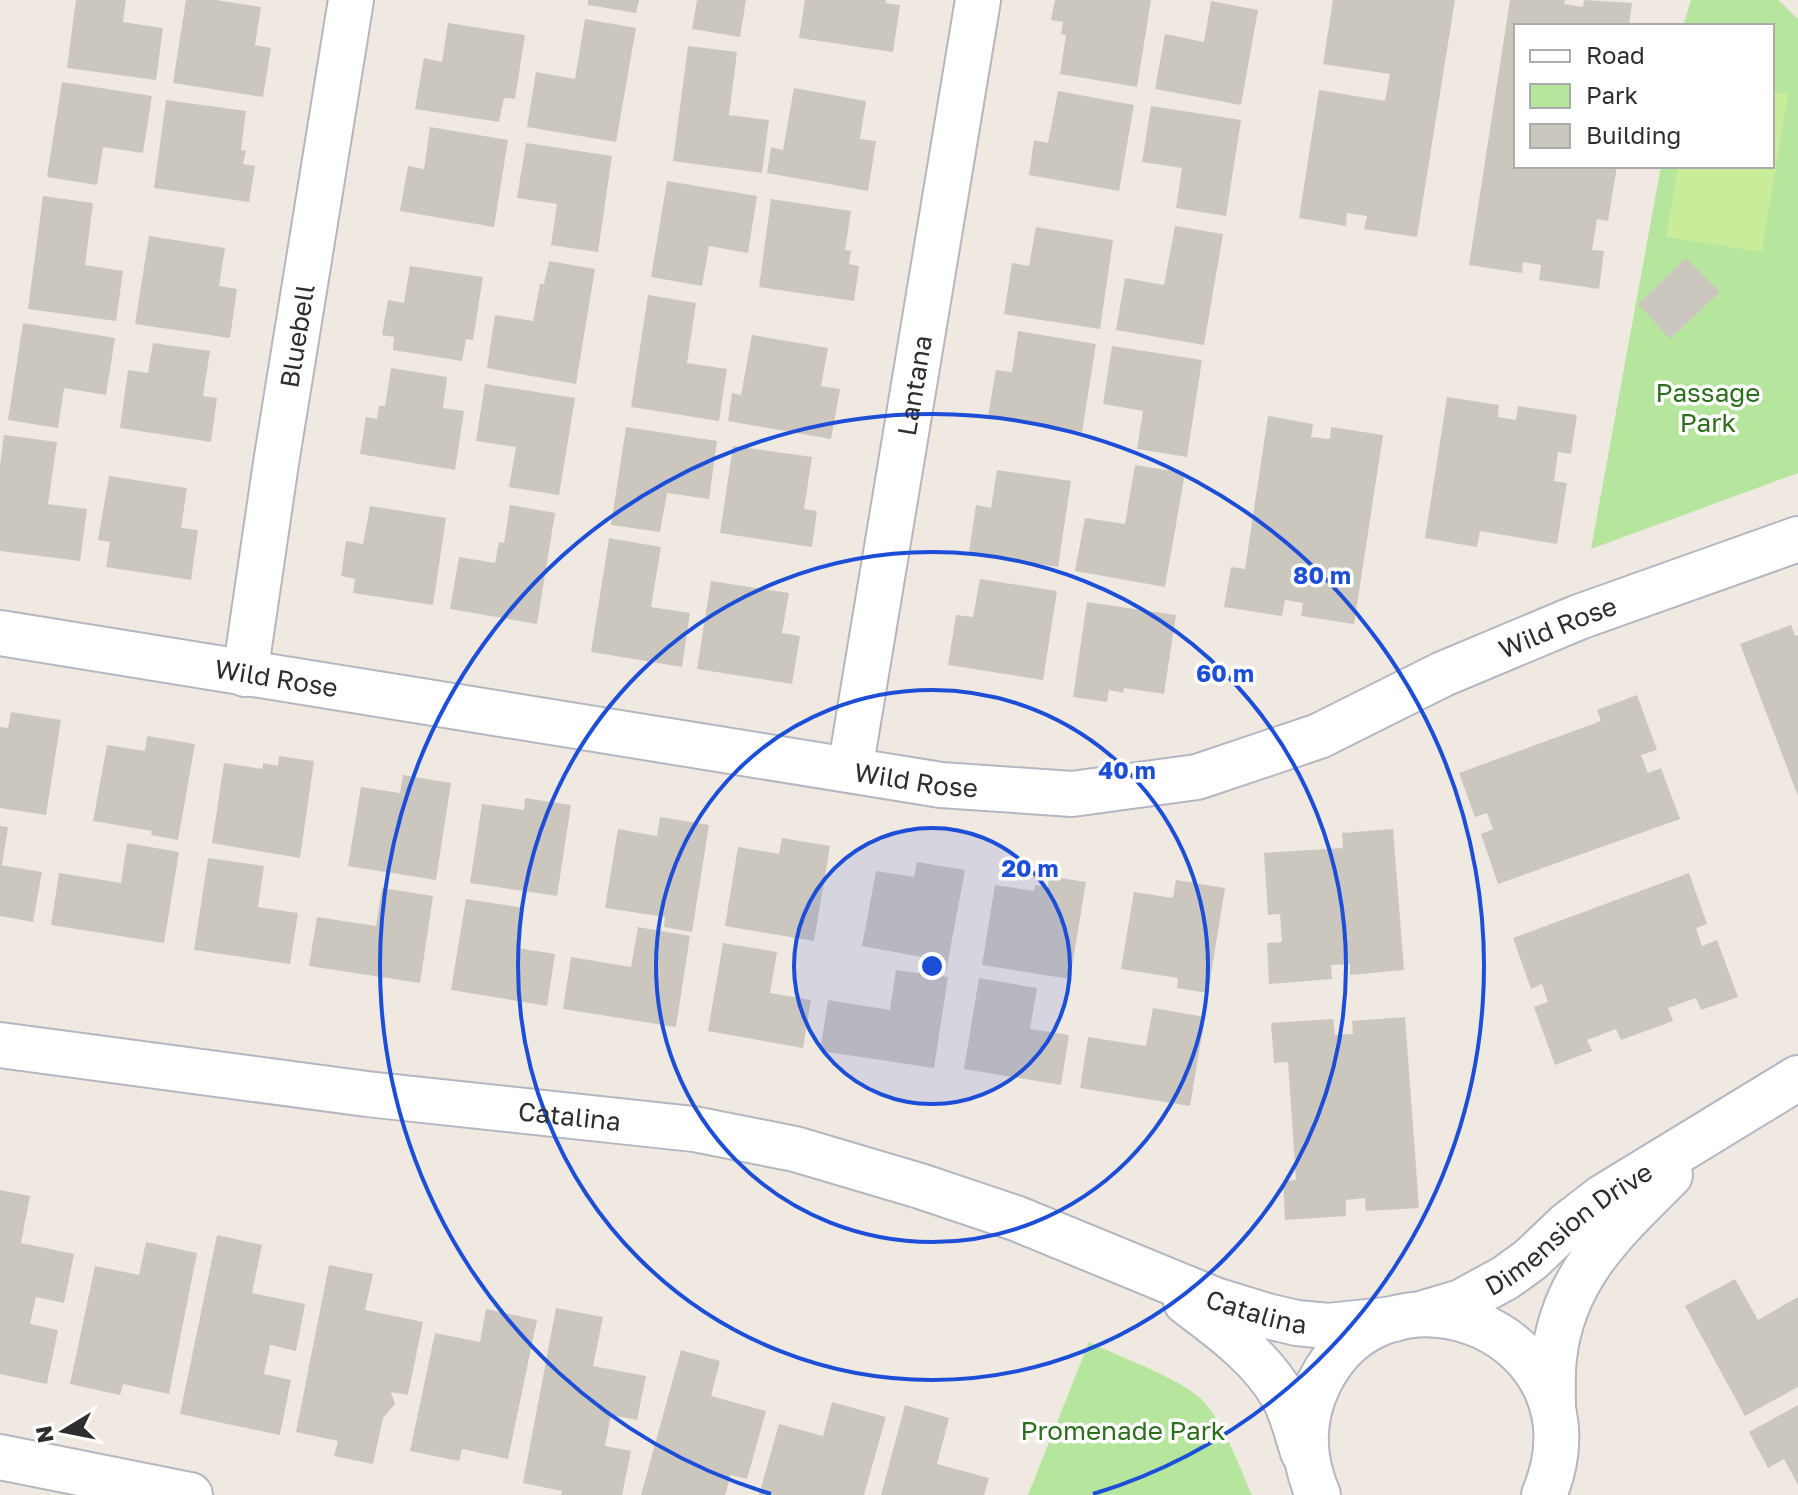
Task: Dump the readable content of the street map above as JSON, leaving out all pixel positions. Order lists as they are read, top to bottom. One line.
{"streets":{"street":["Bluebell","Lantana","Wild Rose","Catalina","Dimension Drive"]},"crossings":[["Bluebell","Wild Rose"],["Lantana","Wild Rose"],["Catalina","Dimension Drive"]],"parks":["Passage Park","Promenade Park"],"legend":["Road","Park","Building"],"north":"left","rings":["80 m","60 m","40 m","20 m"]}
